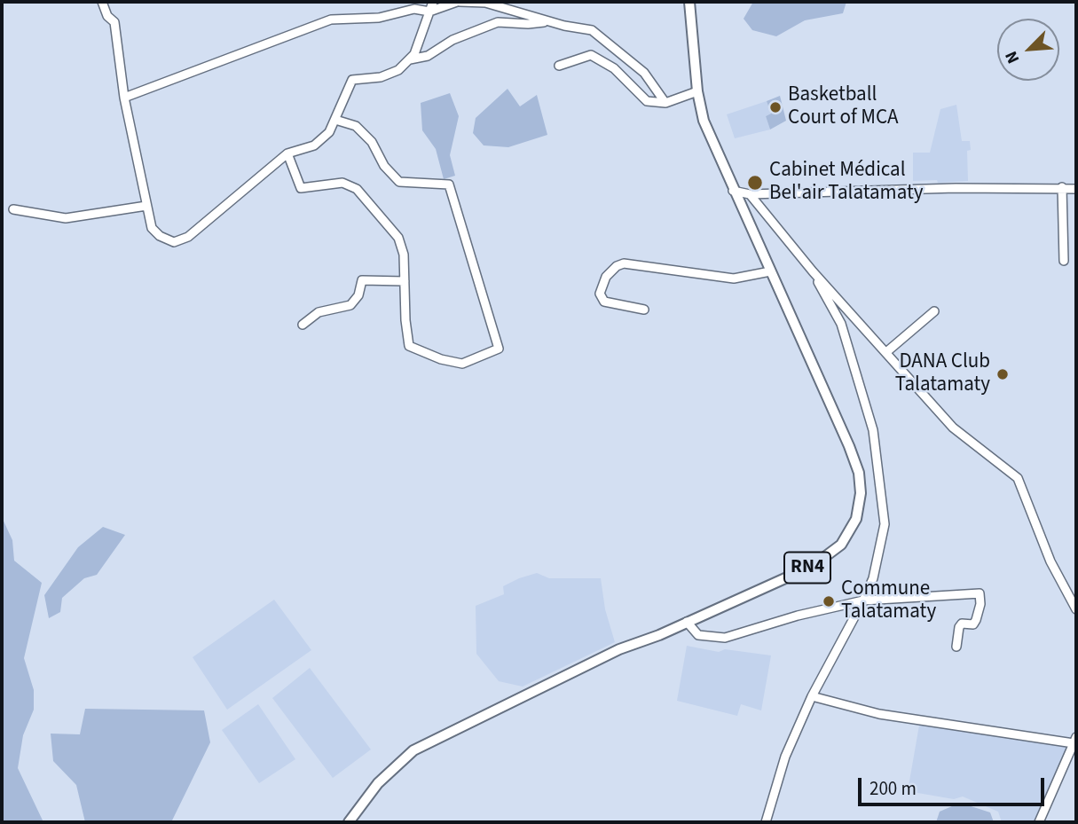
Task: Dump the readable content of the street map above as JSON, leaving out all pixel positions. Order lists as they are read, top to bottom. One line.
{"streets":{"main road":["RN4"]},"places":["Basketball Court of MCA","Cabinet Médical Bel'air Talatamaty","DANA Club Talatamaty","Commune Talatamaty"],"scale_bar":"200 m","north":"bottom left"}
